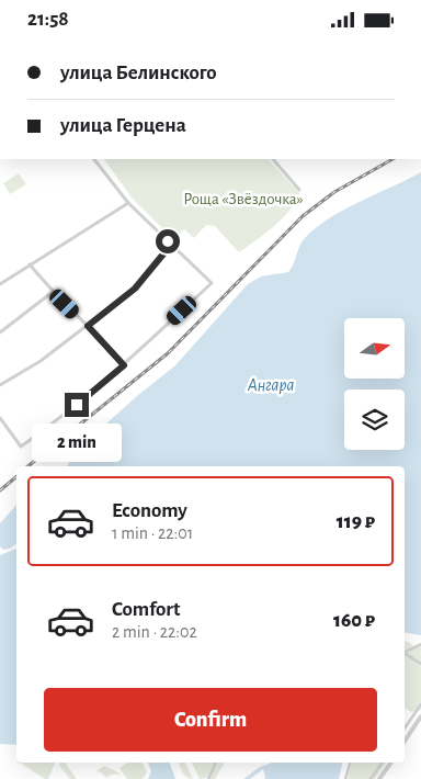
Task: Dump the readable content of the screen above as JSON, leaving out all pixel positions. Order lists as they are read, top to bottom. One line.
{"water":["Ангара"],"parks":["Роща «Звёздочка»"],"north":"right","page":{"status":"21:58","banner":["улица Белинского","улица Герцена"],"bubble":"2 min","list":[{"name":"Economy","note":"1 min · 22:01","value":"119 ₽"},{"name":"Comfort","note":"2 min · 22:02","value":"160 ₽"}],"buttons":"Confirm"}}
